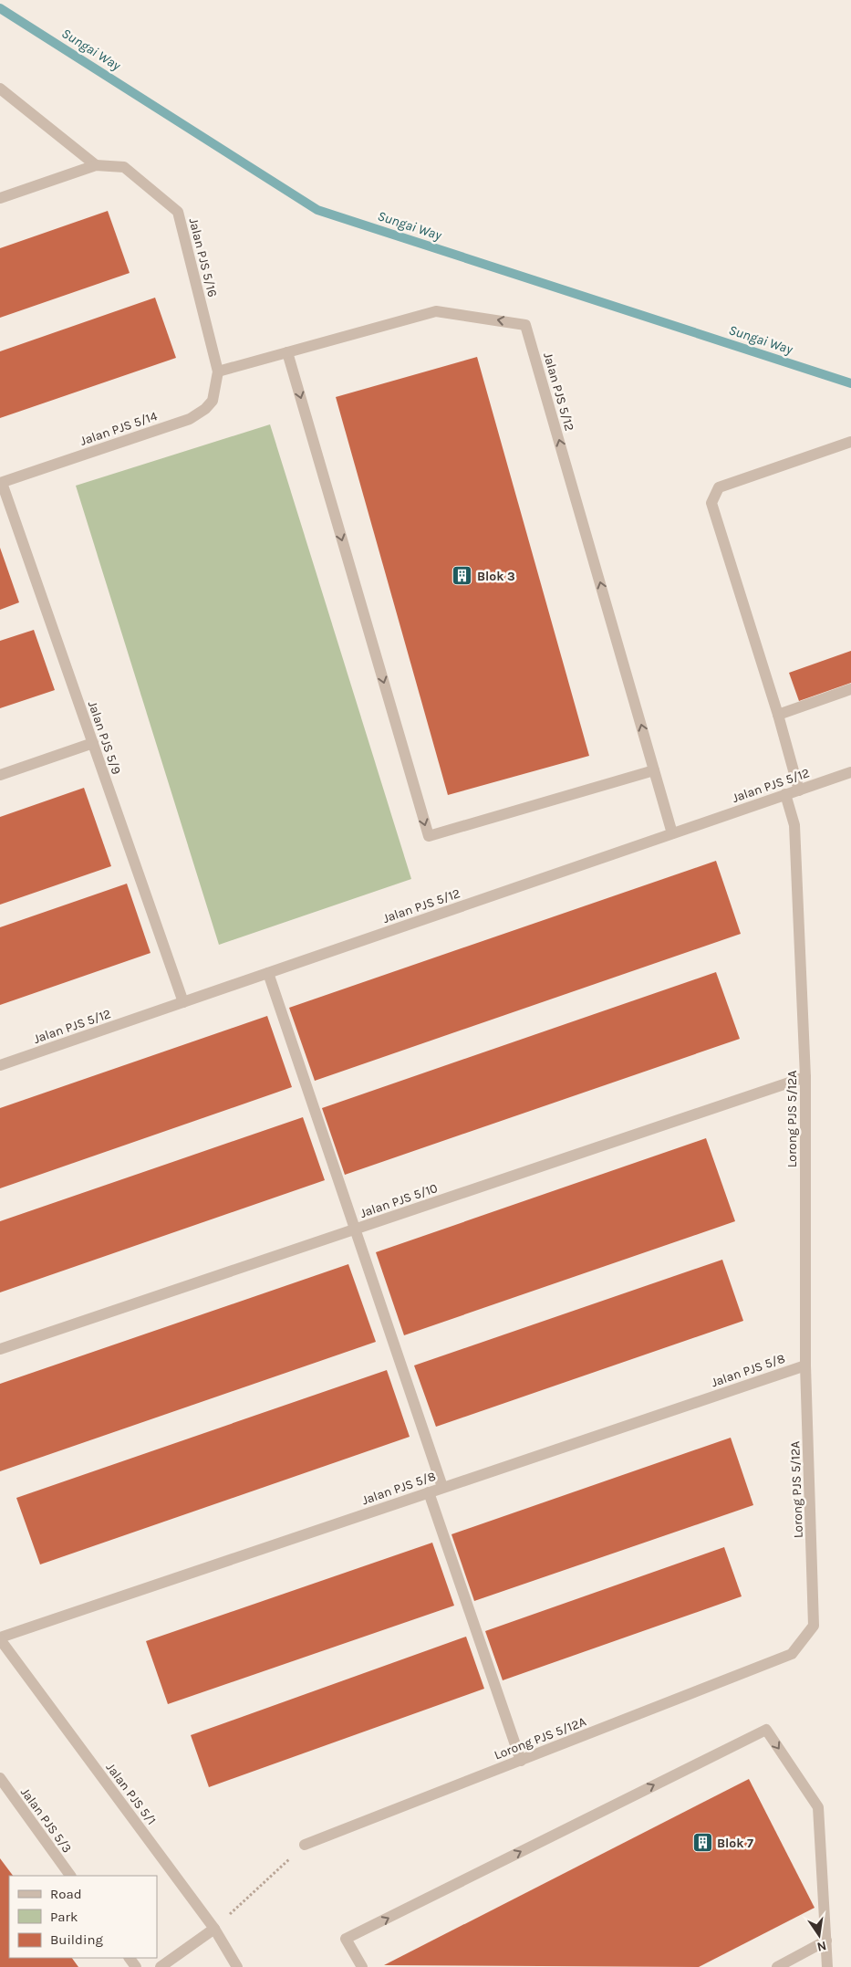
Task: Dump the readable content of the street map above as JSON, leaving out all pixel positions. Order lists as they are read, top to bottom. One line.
{"streets":{"street":["Jalan PJS 5/16","Jalan PJS 5/12","Jalan PJS 5/14","Jalan PJS 5/9","Lorong PJS 5/12A","Jalan PJS 5/10","Jalan PJS 5/8","Jalan PJS 5/1","Jalan PJS 5/3"]},"crossings":[["Jalan PJS 5/16","Jalan PJS 5/12"],["Jalan PJS 5/16","Jalan PJS 5/14"],["Jalan PJS 5/12","Jalan PJS 5/14"],["Jalan PJS 5/12","Jalan PJS 5/9"],["Jalan PJS 5/12","Lorong PJS 5/12A"],["Jalan PJS 5/14","Jalan PJS 5/9"],["Lorong PJS 5/12A","Jalan PJS 5/10"],["Lorong PJS 5/12A","Jalan PJS 5/8"],["Jalan PJS 5/8","Jalan PJS 5/1"]],"water":["Sungai Way"],"places":{"building":["Blok 3","Blok 7"]},"legend":["Road","Park","Building"],"north":"bottom"}
